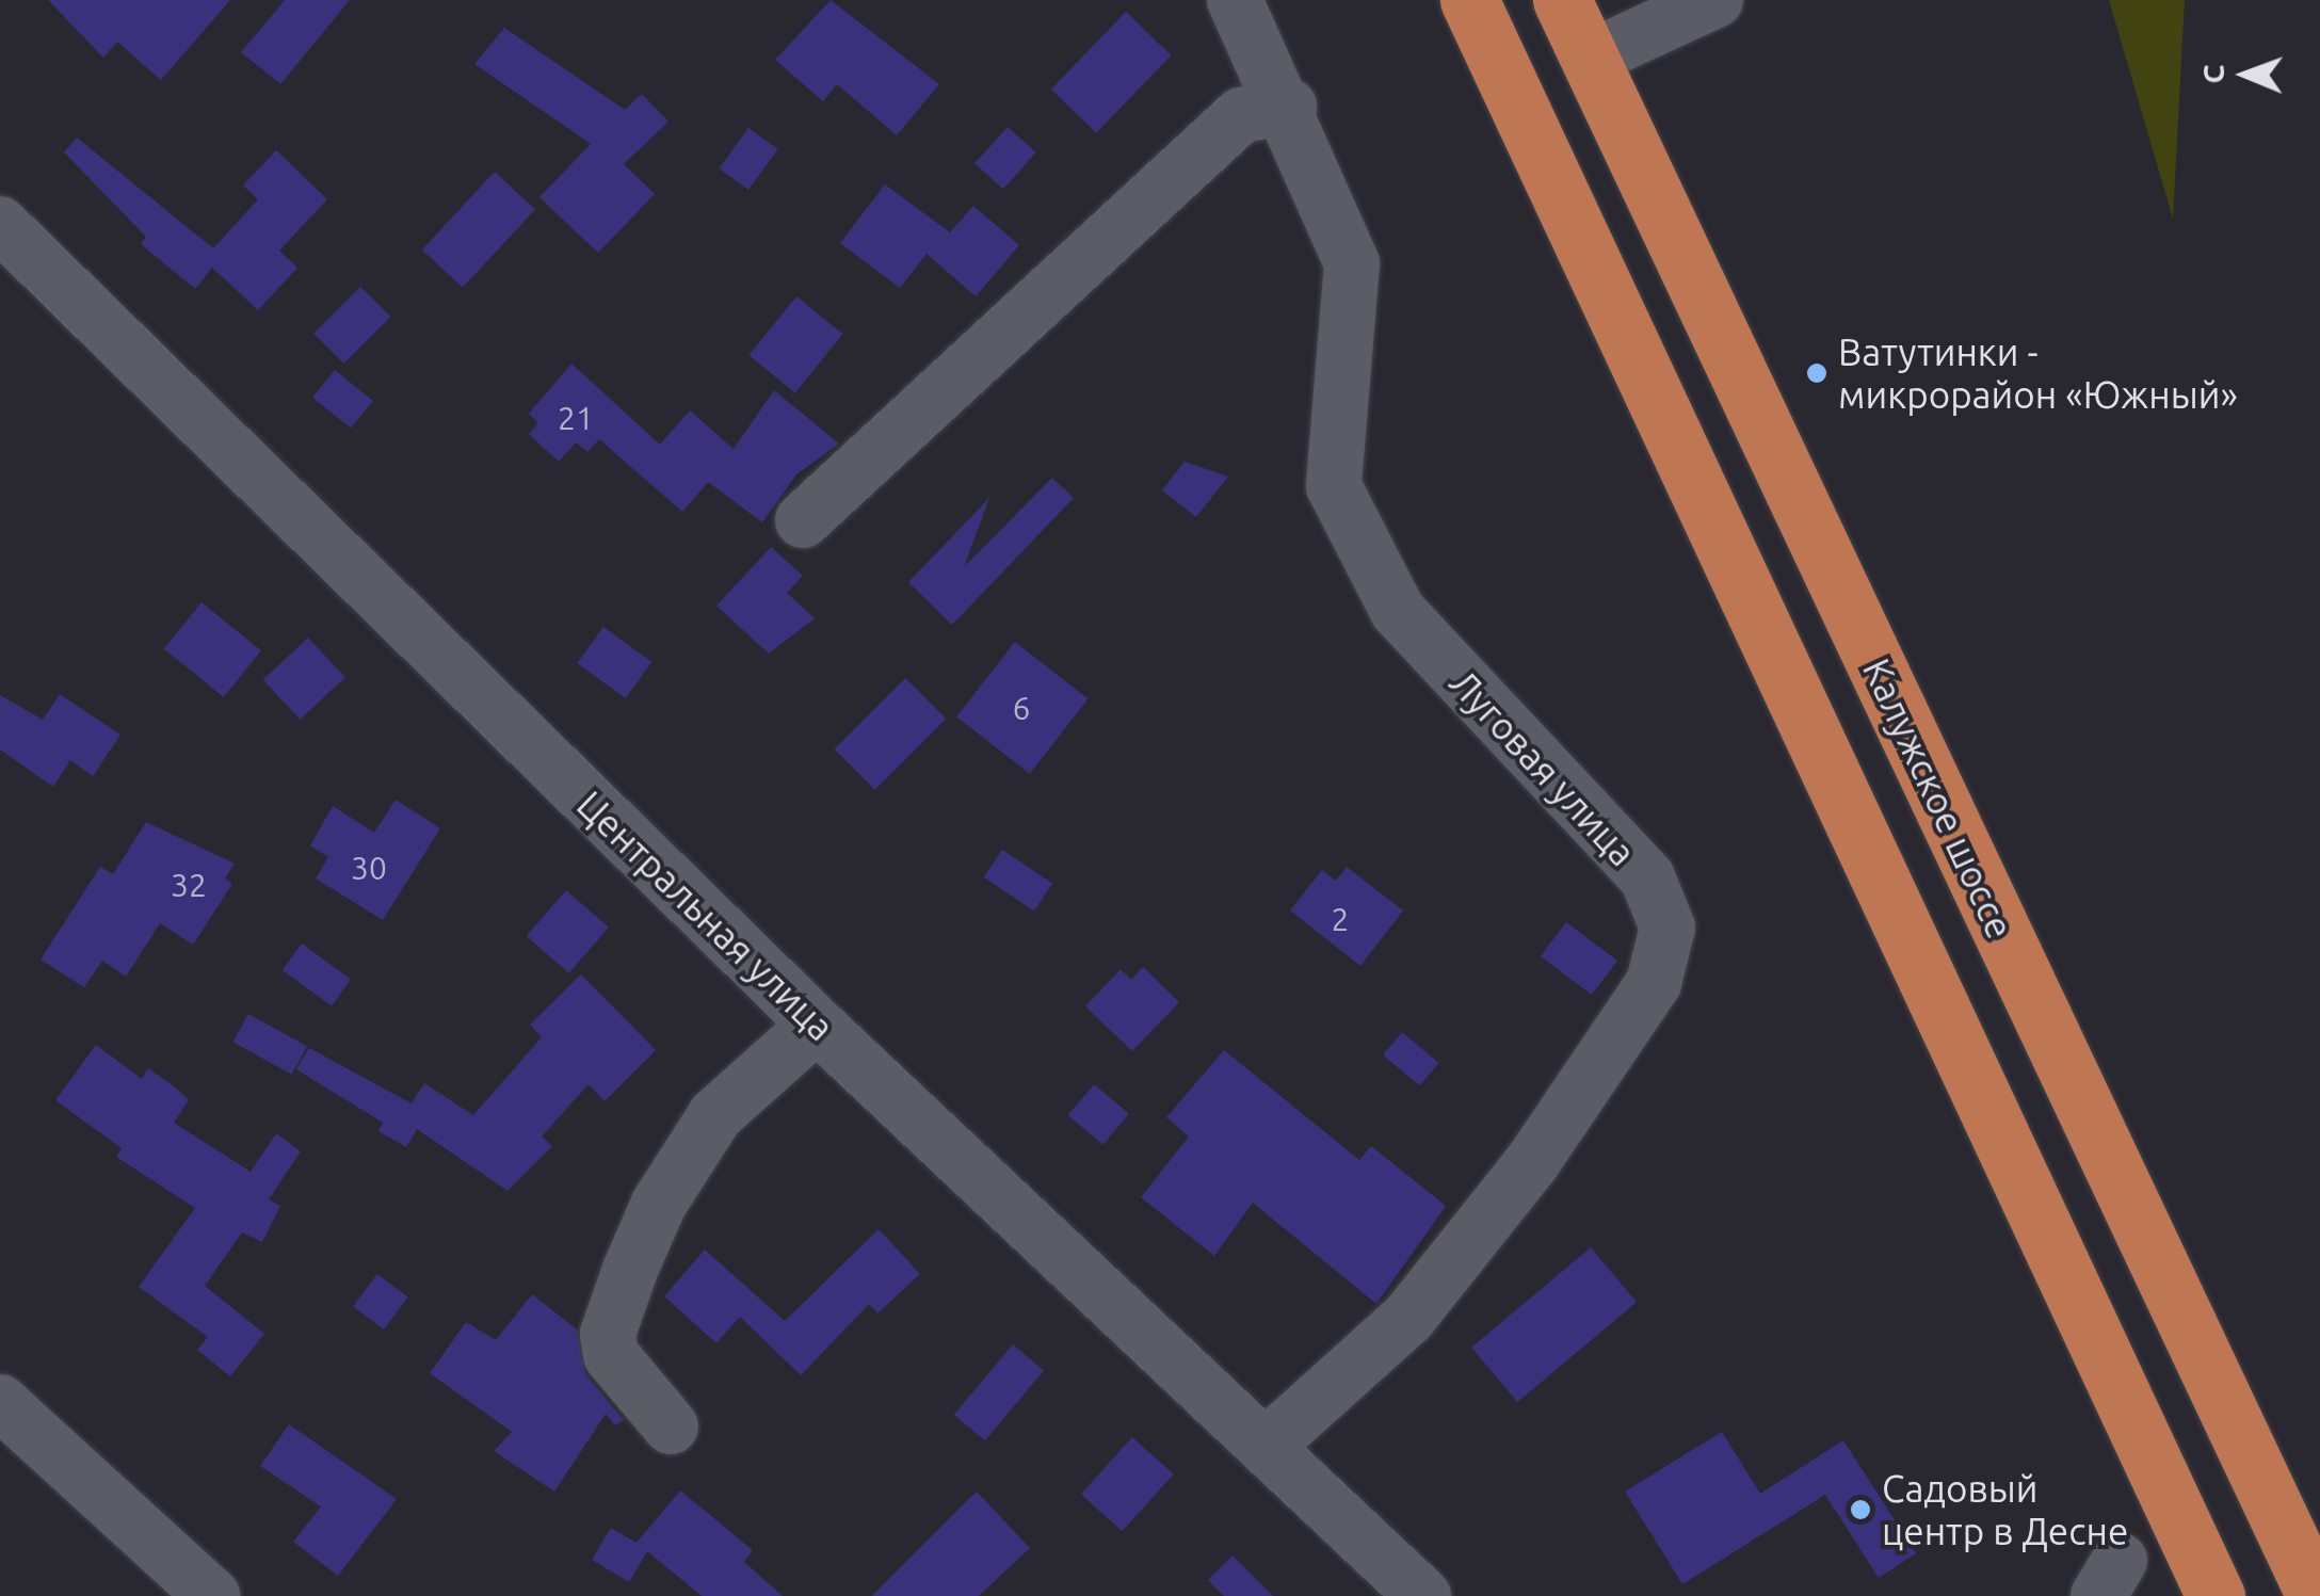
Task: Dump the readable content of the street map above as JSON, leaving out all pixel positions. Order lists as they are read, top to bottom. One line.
{"streets":{"highway":["Калужское шоссе"],"street":["Луговая улица","Центральная улица"]},"crossings":[["Луговая улица","Центральная улица"]],"places":["Ватутинки - микрорайон «Южный»","Садовый центр в Десне"],"house_numbers":["21","6","30","32","2"],"north":"left"}
